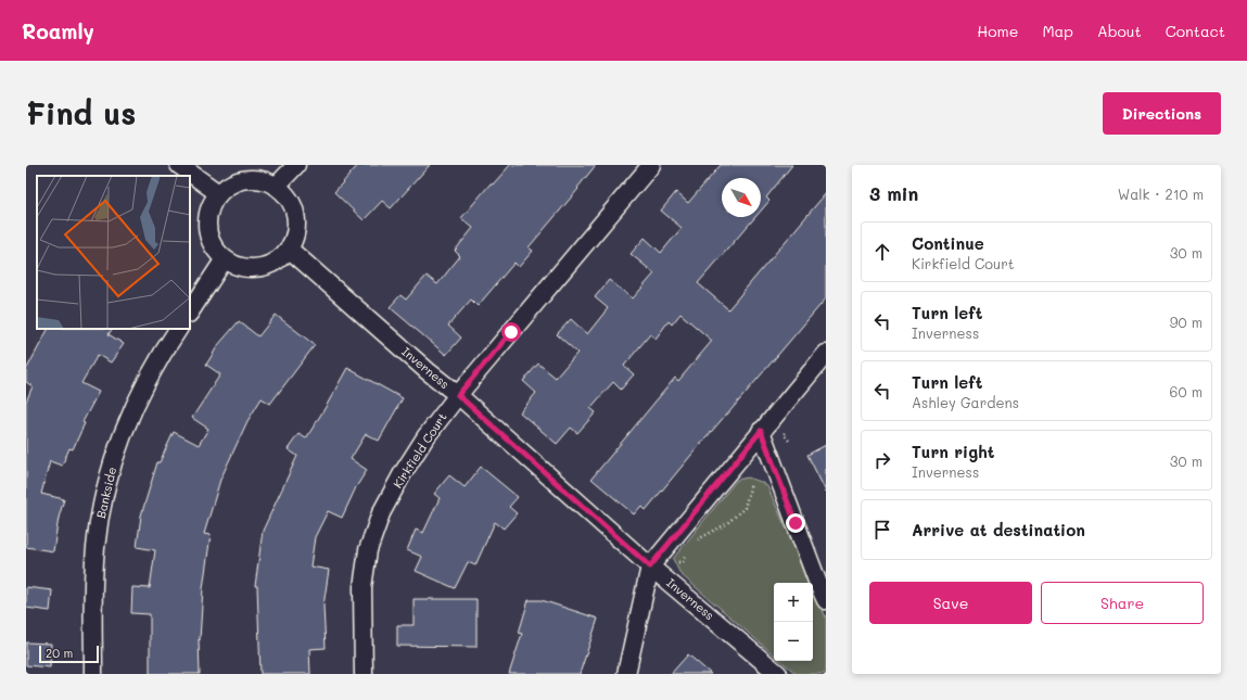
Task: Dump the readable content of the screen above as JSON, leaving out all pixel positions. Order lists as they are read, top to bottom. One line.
{"streets":{"street":["Inverness","Kirkfield Court","Bankside"]},"crossings":[["Inverness","Kirkfield Court"]],"scale_bar":"20 m","north":"bottom right","page":{"header":"Roamly","nav":["Home","Map","About","Contact"],"buttons":["Directions",["Save","Share"]],"title":"Find us","heading":["3 min","Walk · 210 m"],"list":[["Continue","Kirkfield Court","30 m"],["Turn left","Inverness","90 m"],["Turn left","Ashley Gardens","60 m"],["Turn right","Inverness","30 m"],"Arrive at destination"],"map_buttons":["+","−"],"scale":"20 m"}}
